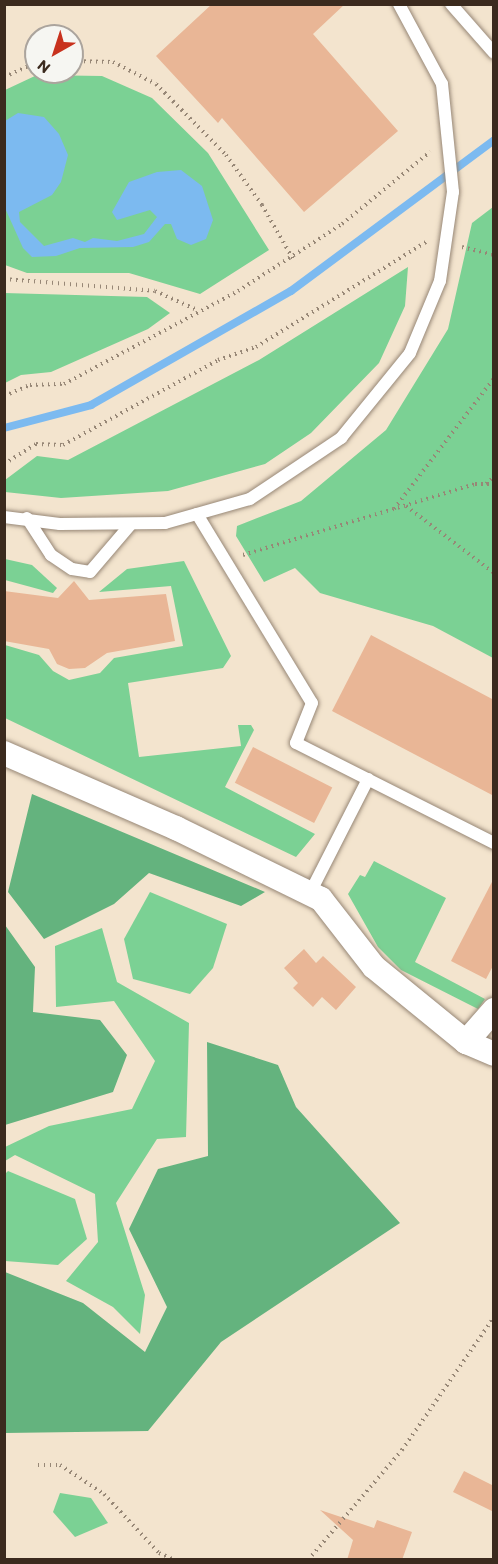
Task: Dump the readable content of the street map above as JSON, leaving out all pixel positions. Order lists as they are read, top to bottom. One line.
{"north":"bottom left"}
